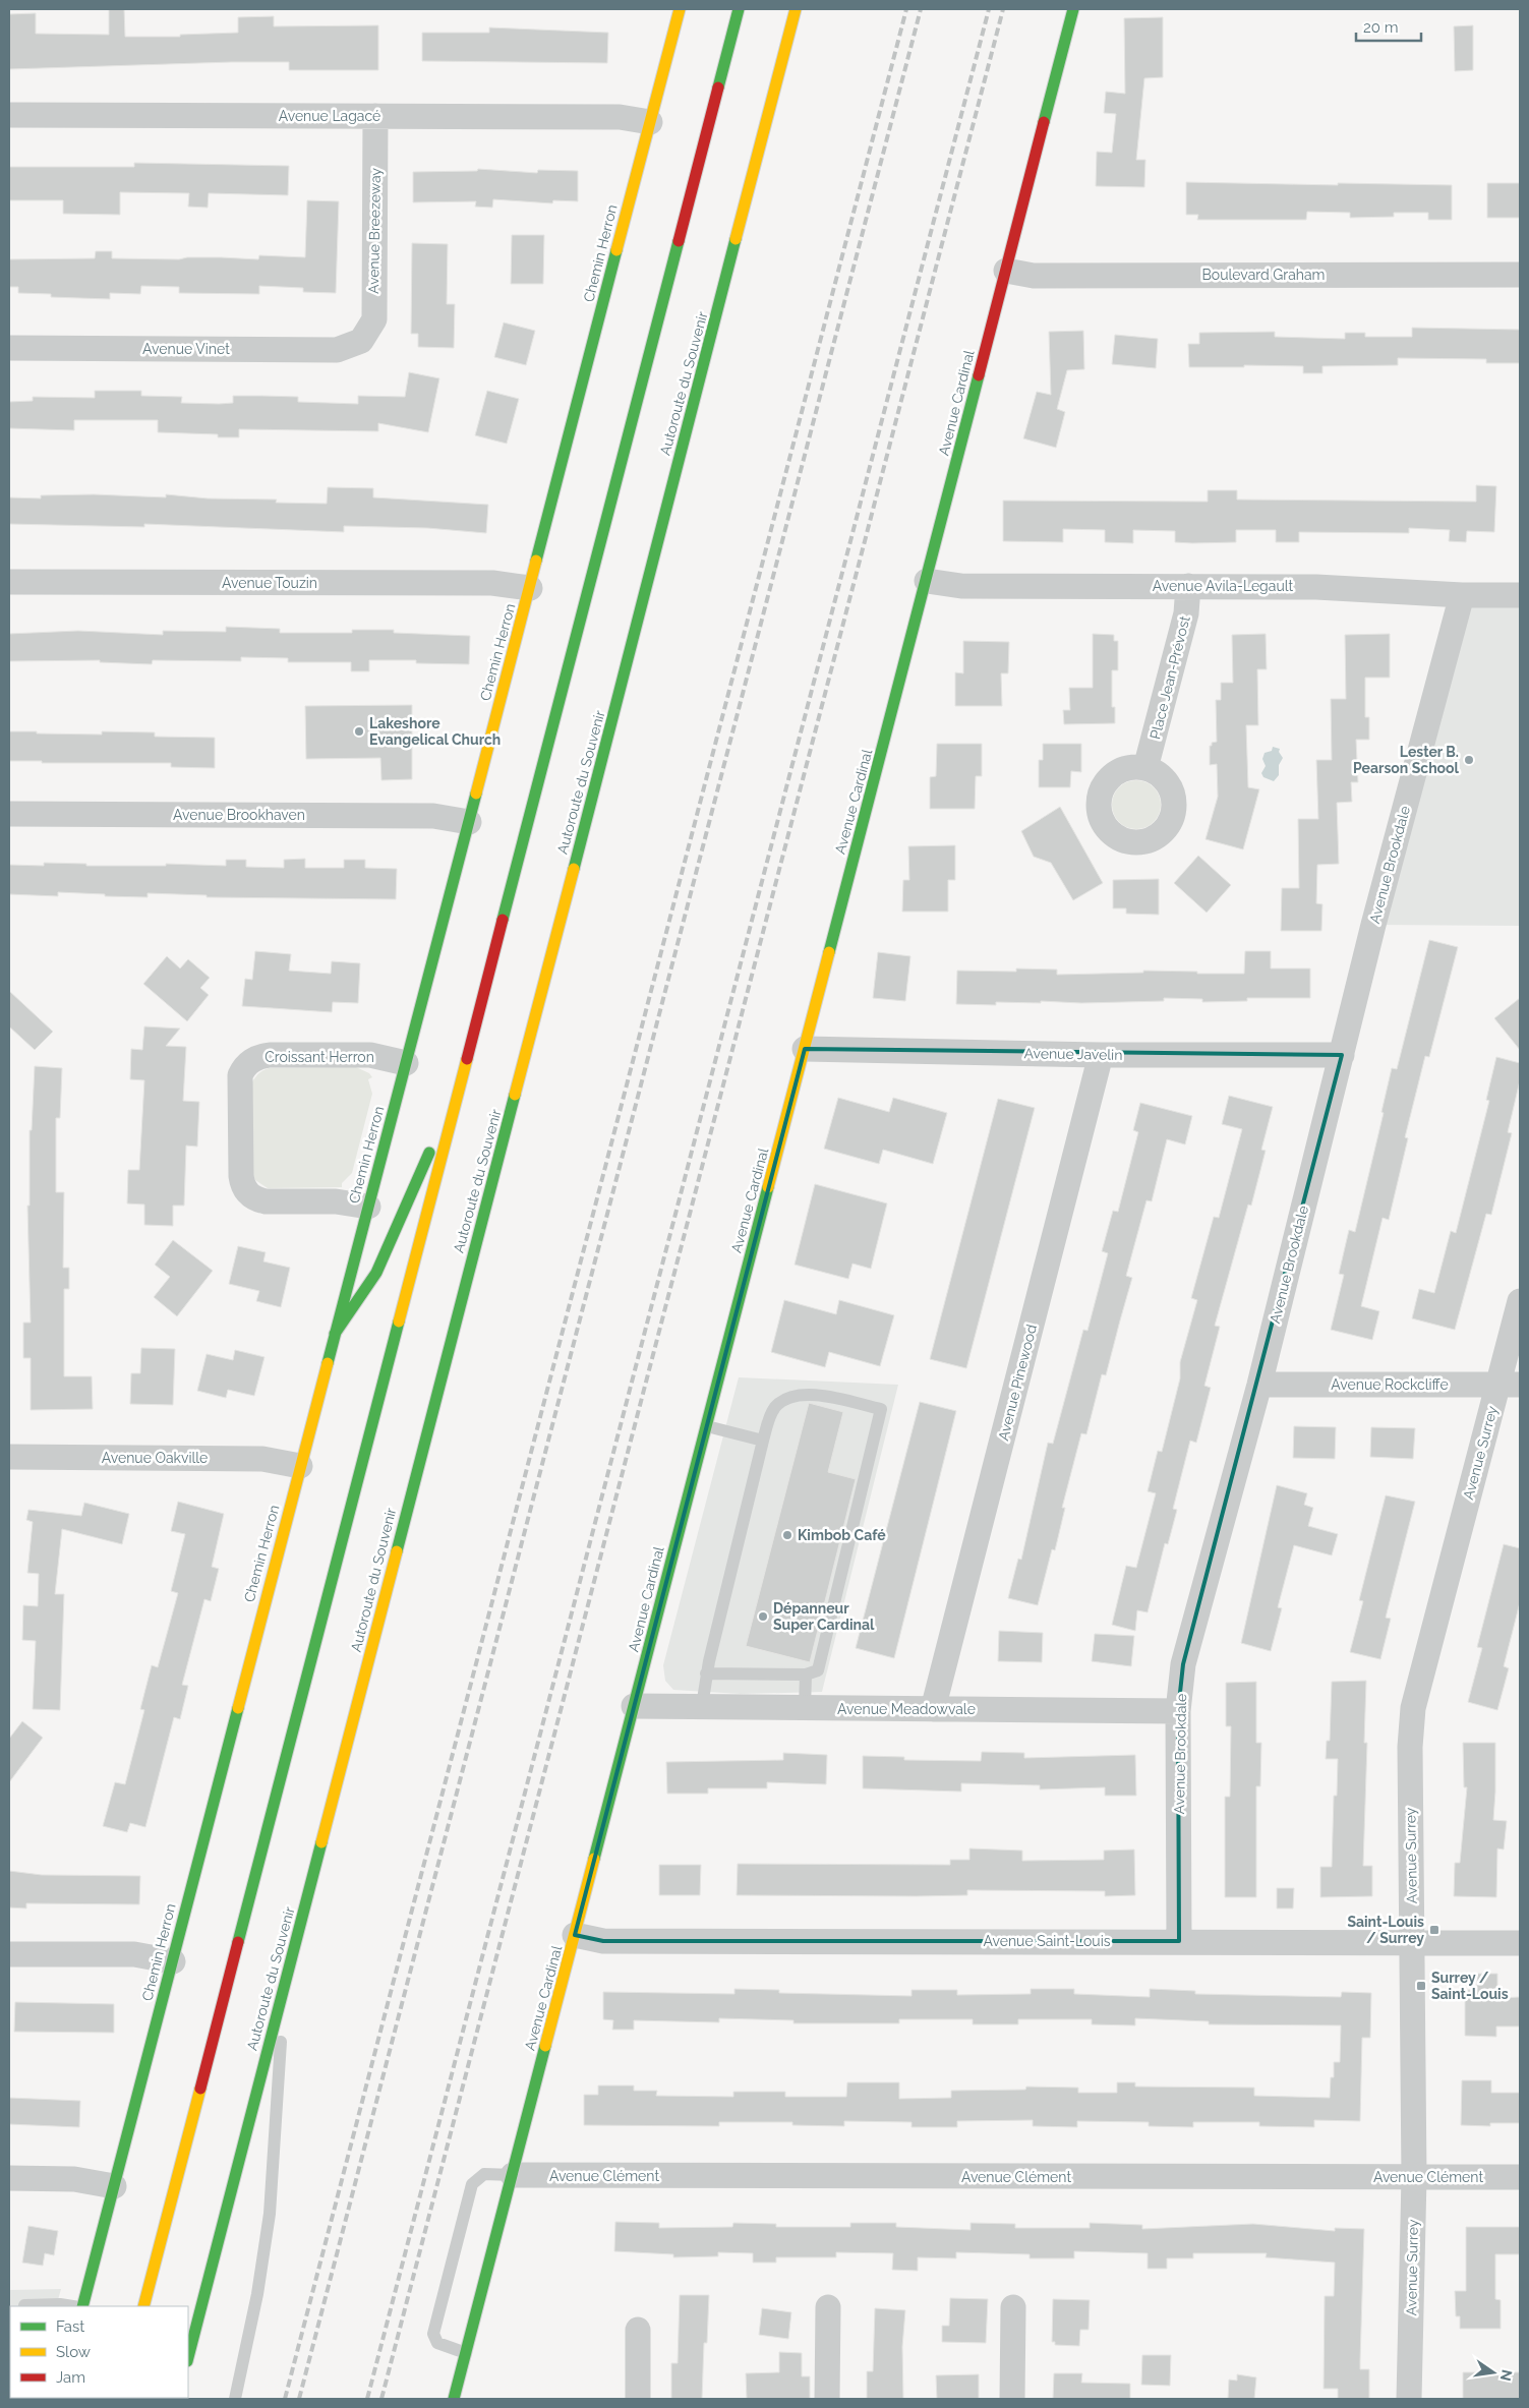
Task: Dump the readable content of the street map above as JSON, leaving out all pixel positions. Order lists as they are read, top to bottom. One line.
{"streets":{"main road":["Chemin Herron","Autoroute du Souvenir","Avenue Cardinal"],"street":["Avenue Lagacé","Avenue Breezeway","Boulevard Graham","Avenue Vinet","Avenue Touzin","Avenue Avila-Legault","Place Jean-Prévost","Avenue Brookhaven","Avenue Brookdale","Avenue Javelin","Croissant Herron","Avenue Pinewood","Avenue Rockcliffe","Avenue Surrey","Avenue Oakville","Avenue Meadowvale","Avenue Saint-Louis","Avenue Clément"]},"crossings":[["Avenue Lagacé","Avenue Breezeway"],["Avenue Lagacé","Chemin Herron"],["Avenue Breezeway","Avenue Vinet"],["Chemin Herron","Avenue Touzin"],["Chemin Herron","Avenue Brookhaven"],["Chemin Herron","Croissant Herron"],["Chemin Herron","Avenue Oakville"],["Boulevard Graham","Avenue Cardinal"],["Avenue Cardinal","Avenue Avila-Legault"],["Avenue Cardinal","Avenue Javelin"],["Avenue Cardinal","Avenue Meadowvale"],["Avenue Cardinal","Avenue Saint-Louis"],["Avenue Cardinal","Avenue Clément"],["Avenue Avila-Legault","Place Jean-Prévost"],["Avenue Avila-Legault","Avenue Brookdale"],["Avenue Brookdale","Avenue Javelin"],["Avenue Brookdale","Avenue Rockcliffe"],["Avenue Brookdale","Avenue Meadowvale"],["Avenue Brookdale","Avenue Saint-Louis"],["Avenue Javelin","Avenue Pinewood"],["Avenue Pinewood","Avenue Meadowvale"],["Avenue Rockcliffe","Avenue Surrey"],["Avenue Surrey","Avenue Saint-Louis"],["Avenue Surrey","Avenue Clément"]],"places":{"other":["Lakeshore Evangelical Church","Lester B. Pearson School","Kimbob Café","Dépanneur Super Cardinal"],"transit":["Saint-Louis / Surrey","Surrey / Saint-Louis"]},"legend":["Fast","Slow","Jam"],"scale_bar":"20 m","north":"right"}
